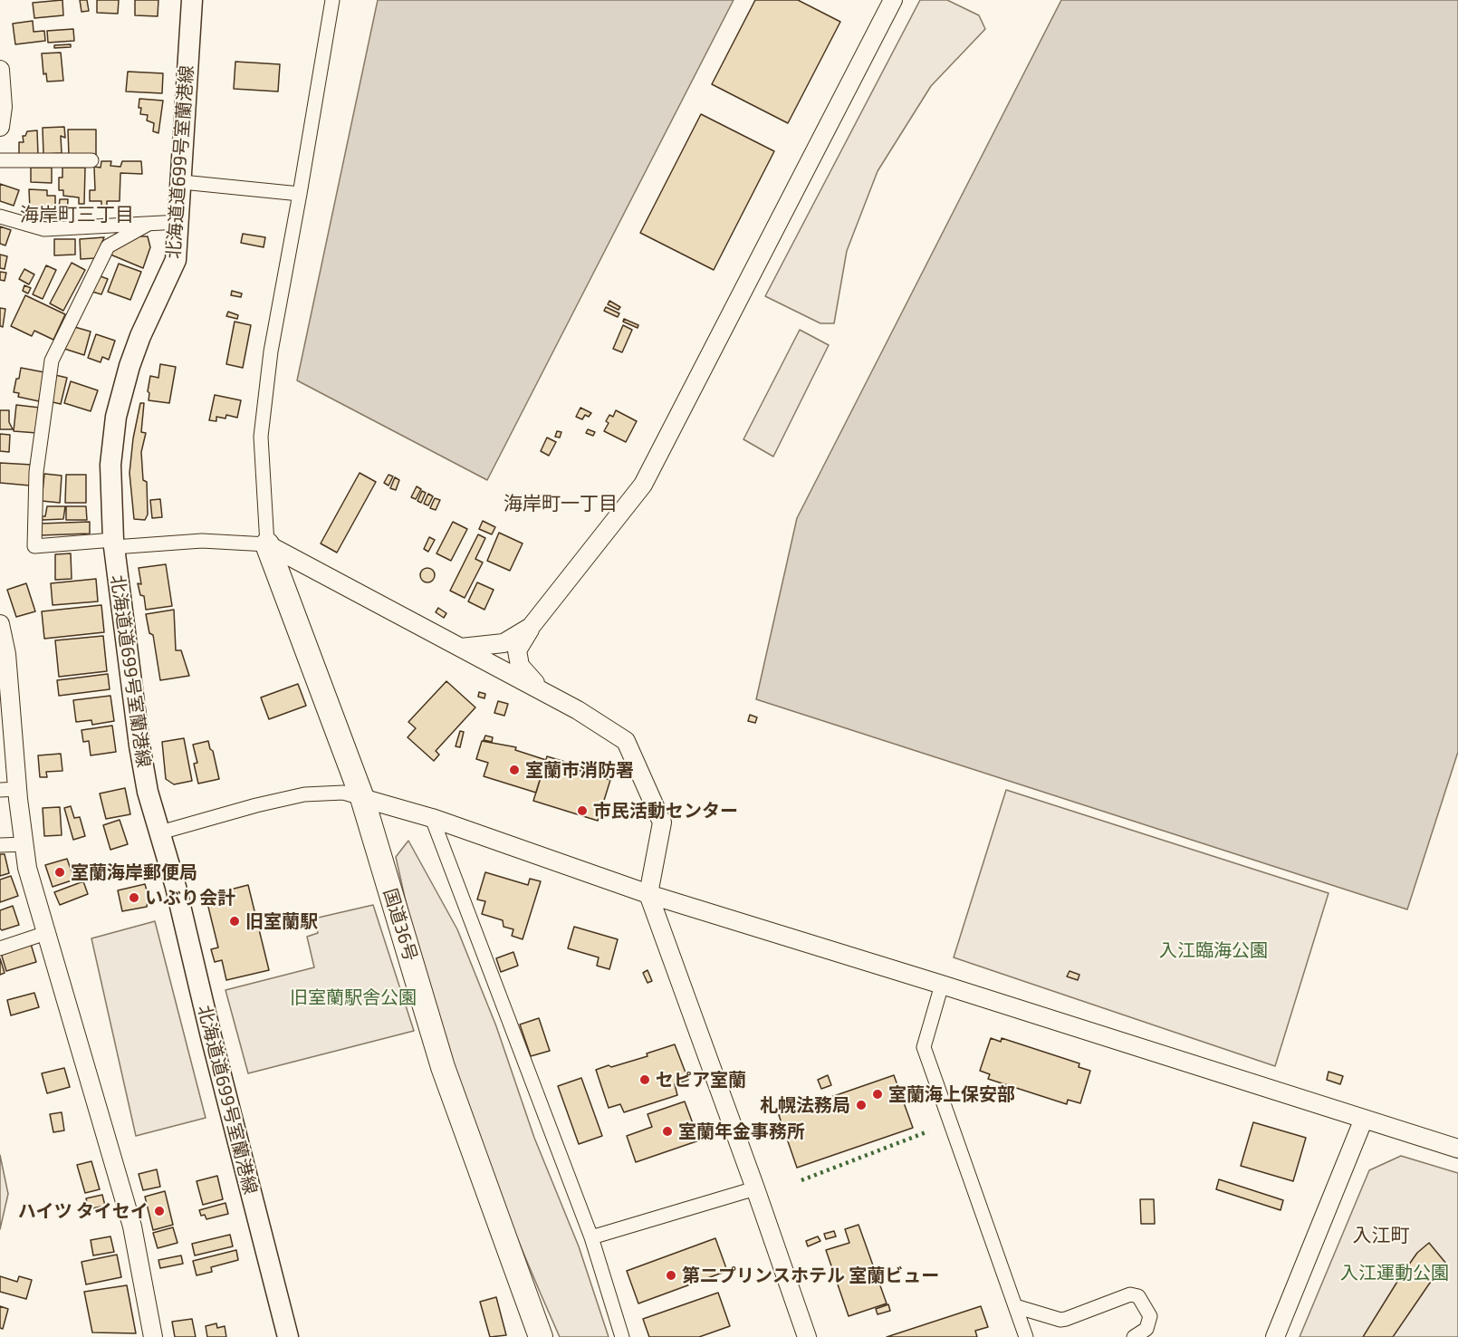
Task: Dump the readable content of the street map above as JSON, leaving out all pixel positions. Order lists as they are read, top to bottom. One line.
{"streets":{"highway":["国道36号"],"main road":["北海道道699号室蘭港線"]},"districts":["海岸町三丁目","海岸町一丁目","入江町"],"parks":["入江臨海公園","旧室蘭駅舎公園","入江運動公園"],"places":["室蘭市消防署","市民活動センター","室蘭海岸郵便局","いぶり会計","旧室蘭駅","セピア室蘭","室蘭海上保安部","札幌法務局","室蘭年金事務所","ハイツ タイセイ","第二プリンスホテル 室蘭ビュー"]}
